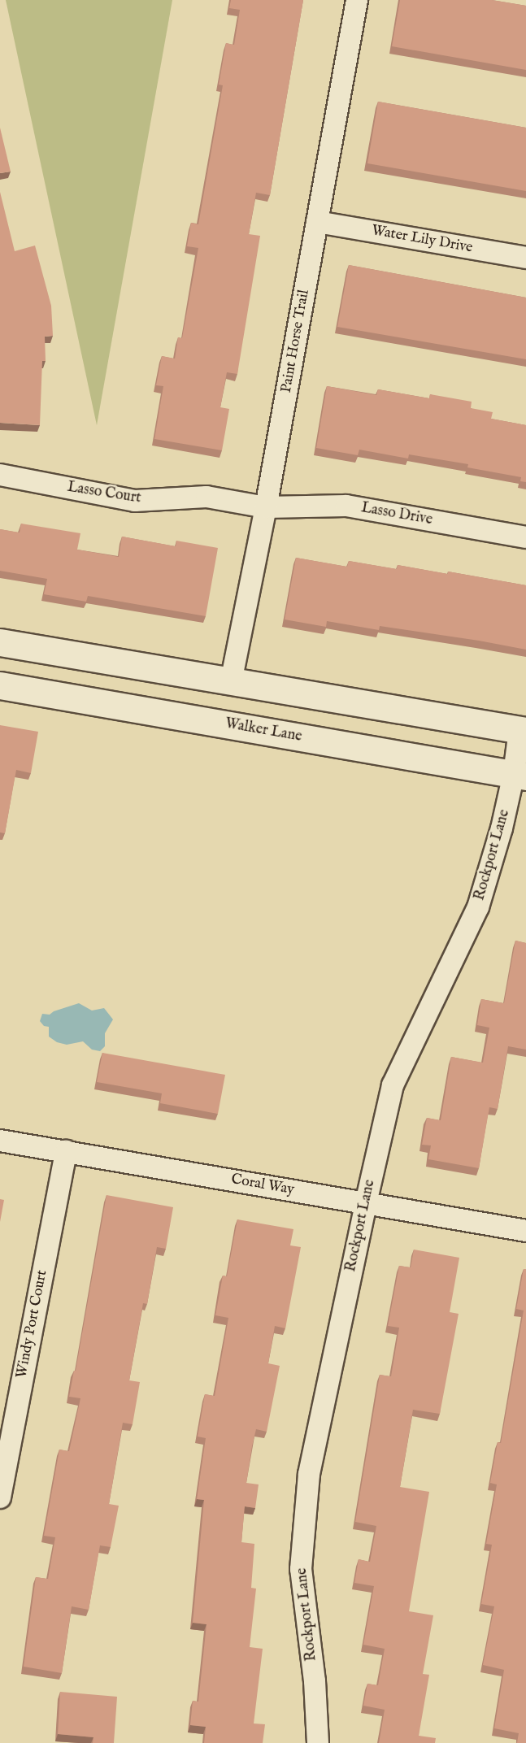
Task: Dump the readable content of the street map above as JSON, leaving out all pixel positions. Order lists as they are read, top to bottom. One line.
{"streets":{"street":["Water Lily Drive","Paint Horse Trail","Lasso Court","Lasso Drive","Walker Lane","Rockport Lane","Coral Way","Windy Port Court"]},"crossings":[["Water Lily Drive","Paint Horse Trail"],["Paint Horse Trail","Lasso Court"],["Paint Horse Trail","Lasso Drive"],["Lasso Court","Lasso Drive"],["Walker Lane","Rockport Lane"],["Rockport Lane","Coral Way"],["Coral Way","Windy Port Court"]]}
